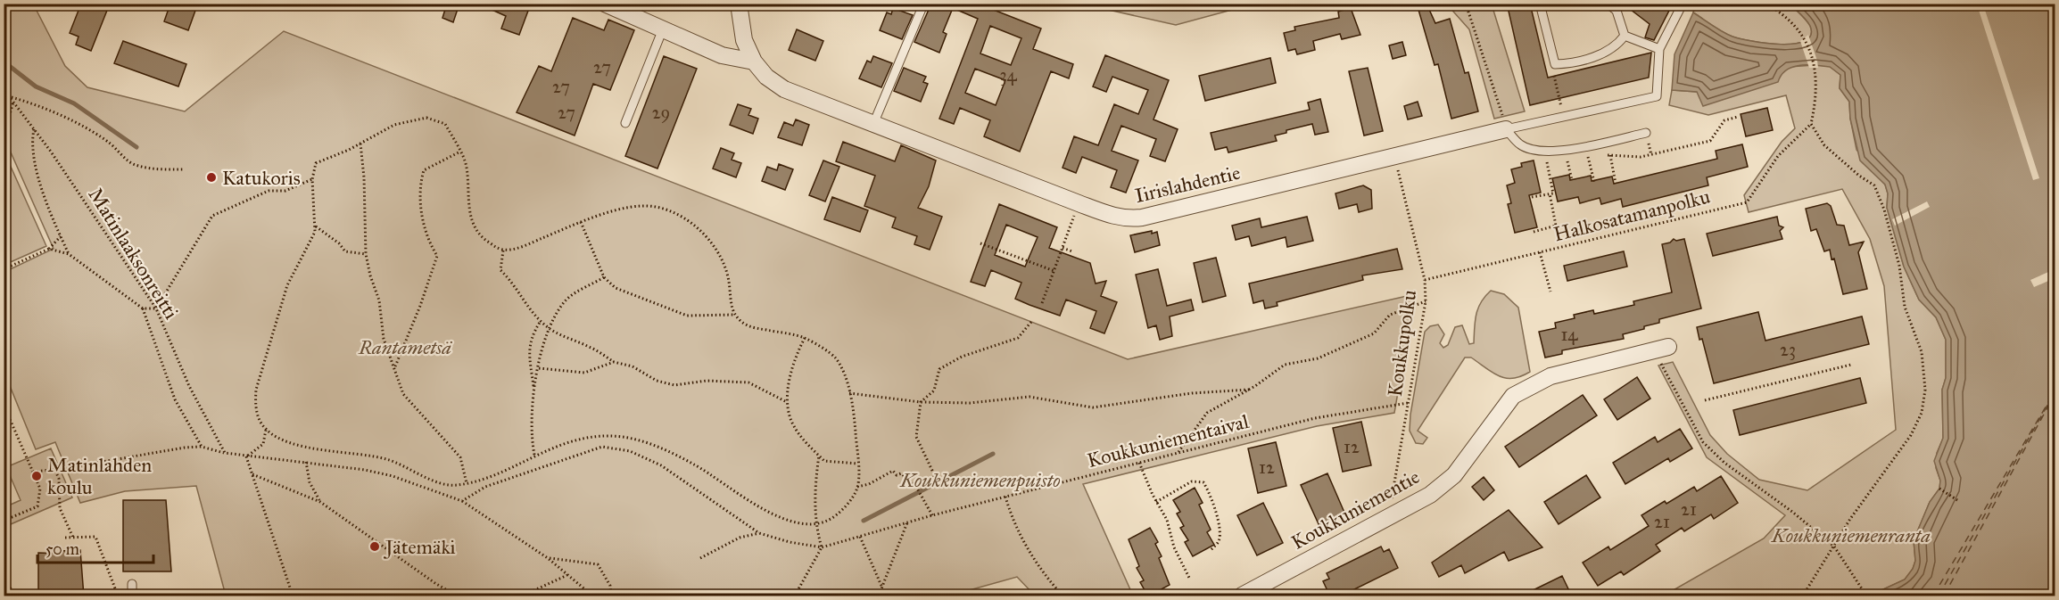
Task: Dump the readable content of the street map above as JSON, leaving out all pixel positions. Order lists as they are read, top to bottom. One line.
{"streets":{"street":["Iirislahdentie","Koukkuniementie"],"path":["Halkosatamanpolku","Matinlaaksonreitti","Koukkupolku","Koukkuniementaival"]},"crossings":[["Iirislahdentie","Koukkupolku"],["Halkosatamanpolku","Koukkupolku"],["Koukkupolku","Koukkuniementaival"]],"parks":["Rantametsä","Koukkuniemenpuisto","Koukkuniemenranta"],"places":["Katukoris","Matinlahden koulu","Jätemäki"],"house_numbers":["27","34","27","27","29","14","23","12","12","21","21"],"scale_bar":"50 m"}
